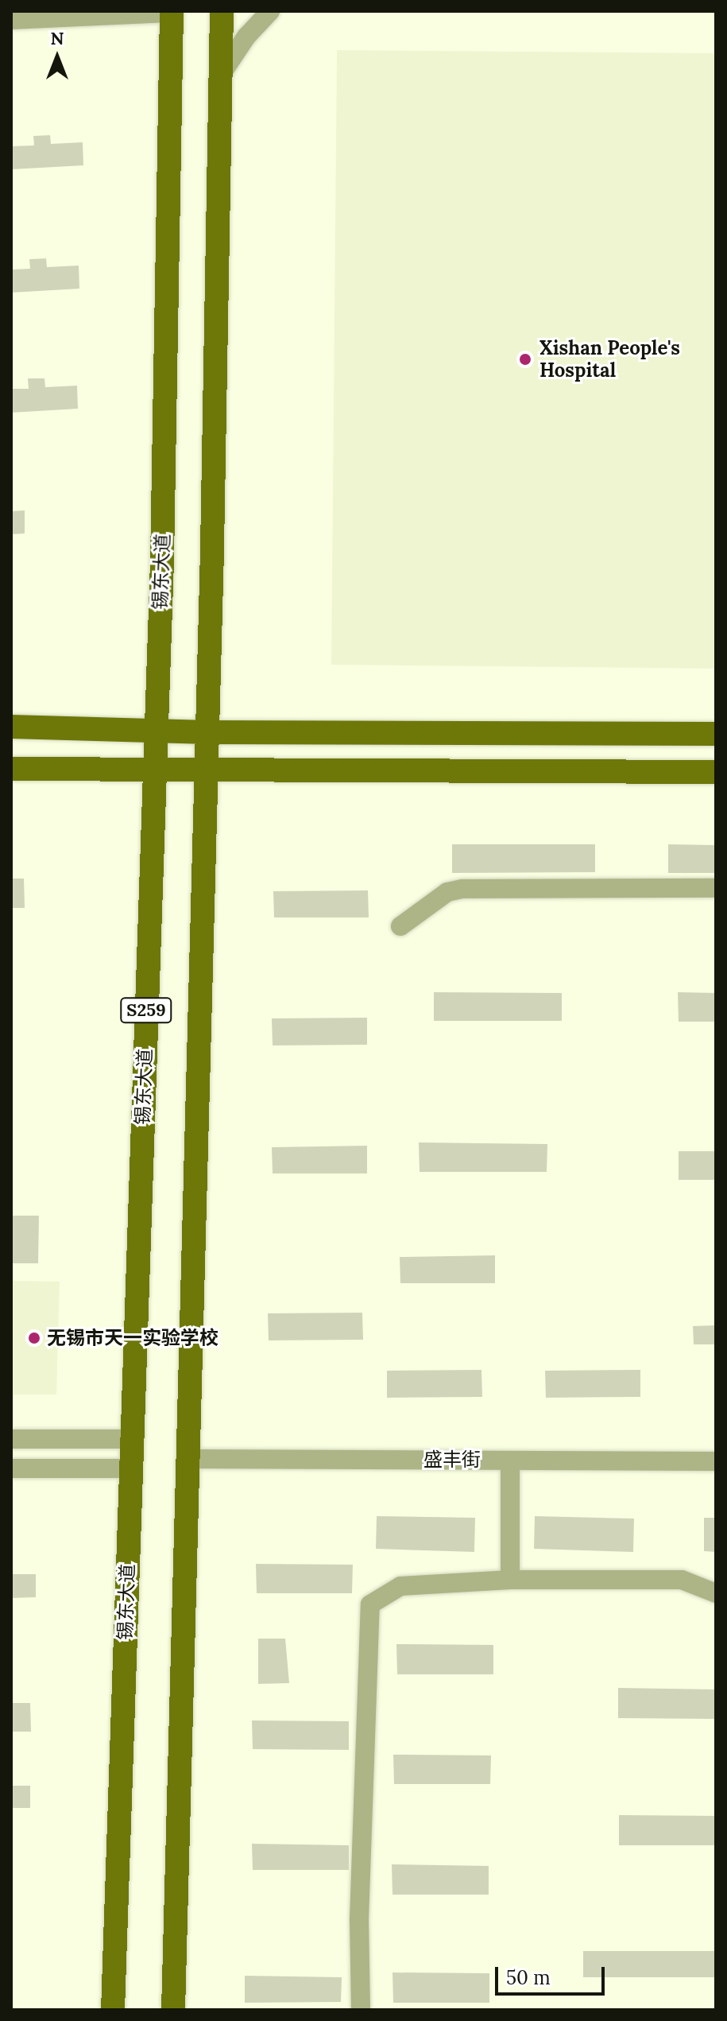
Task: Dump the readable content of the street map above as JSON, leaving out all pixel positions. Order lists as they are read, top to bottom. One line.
{"streets":{"main road":["锡东大道","S259"],"street":["盛丰街"]},"crossings":[["S259","盛丰街"]],"places":["Xishan People's Hospital","无锡市天一实验学校"],"scale_bar":"50 m","north":"top"}
